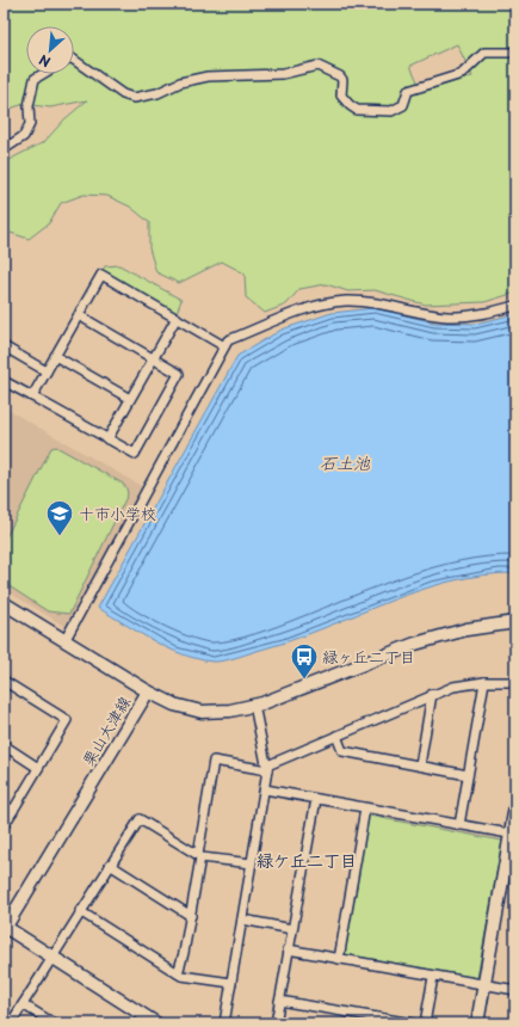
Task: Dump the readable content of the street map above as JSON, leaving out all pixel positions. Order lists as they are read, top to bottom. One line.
{"streets":{"street":["栗山大津線"]},"districts":["緑ケ丘二丁目"],"water":["石土池"],"places":{"school or university":["十市小学校"],"bus stop":["緑ヶ丘二丁目"]},"north":"bottom left"}
